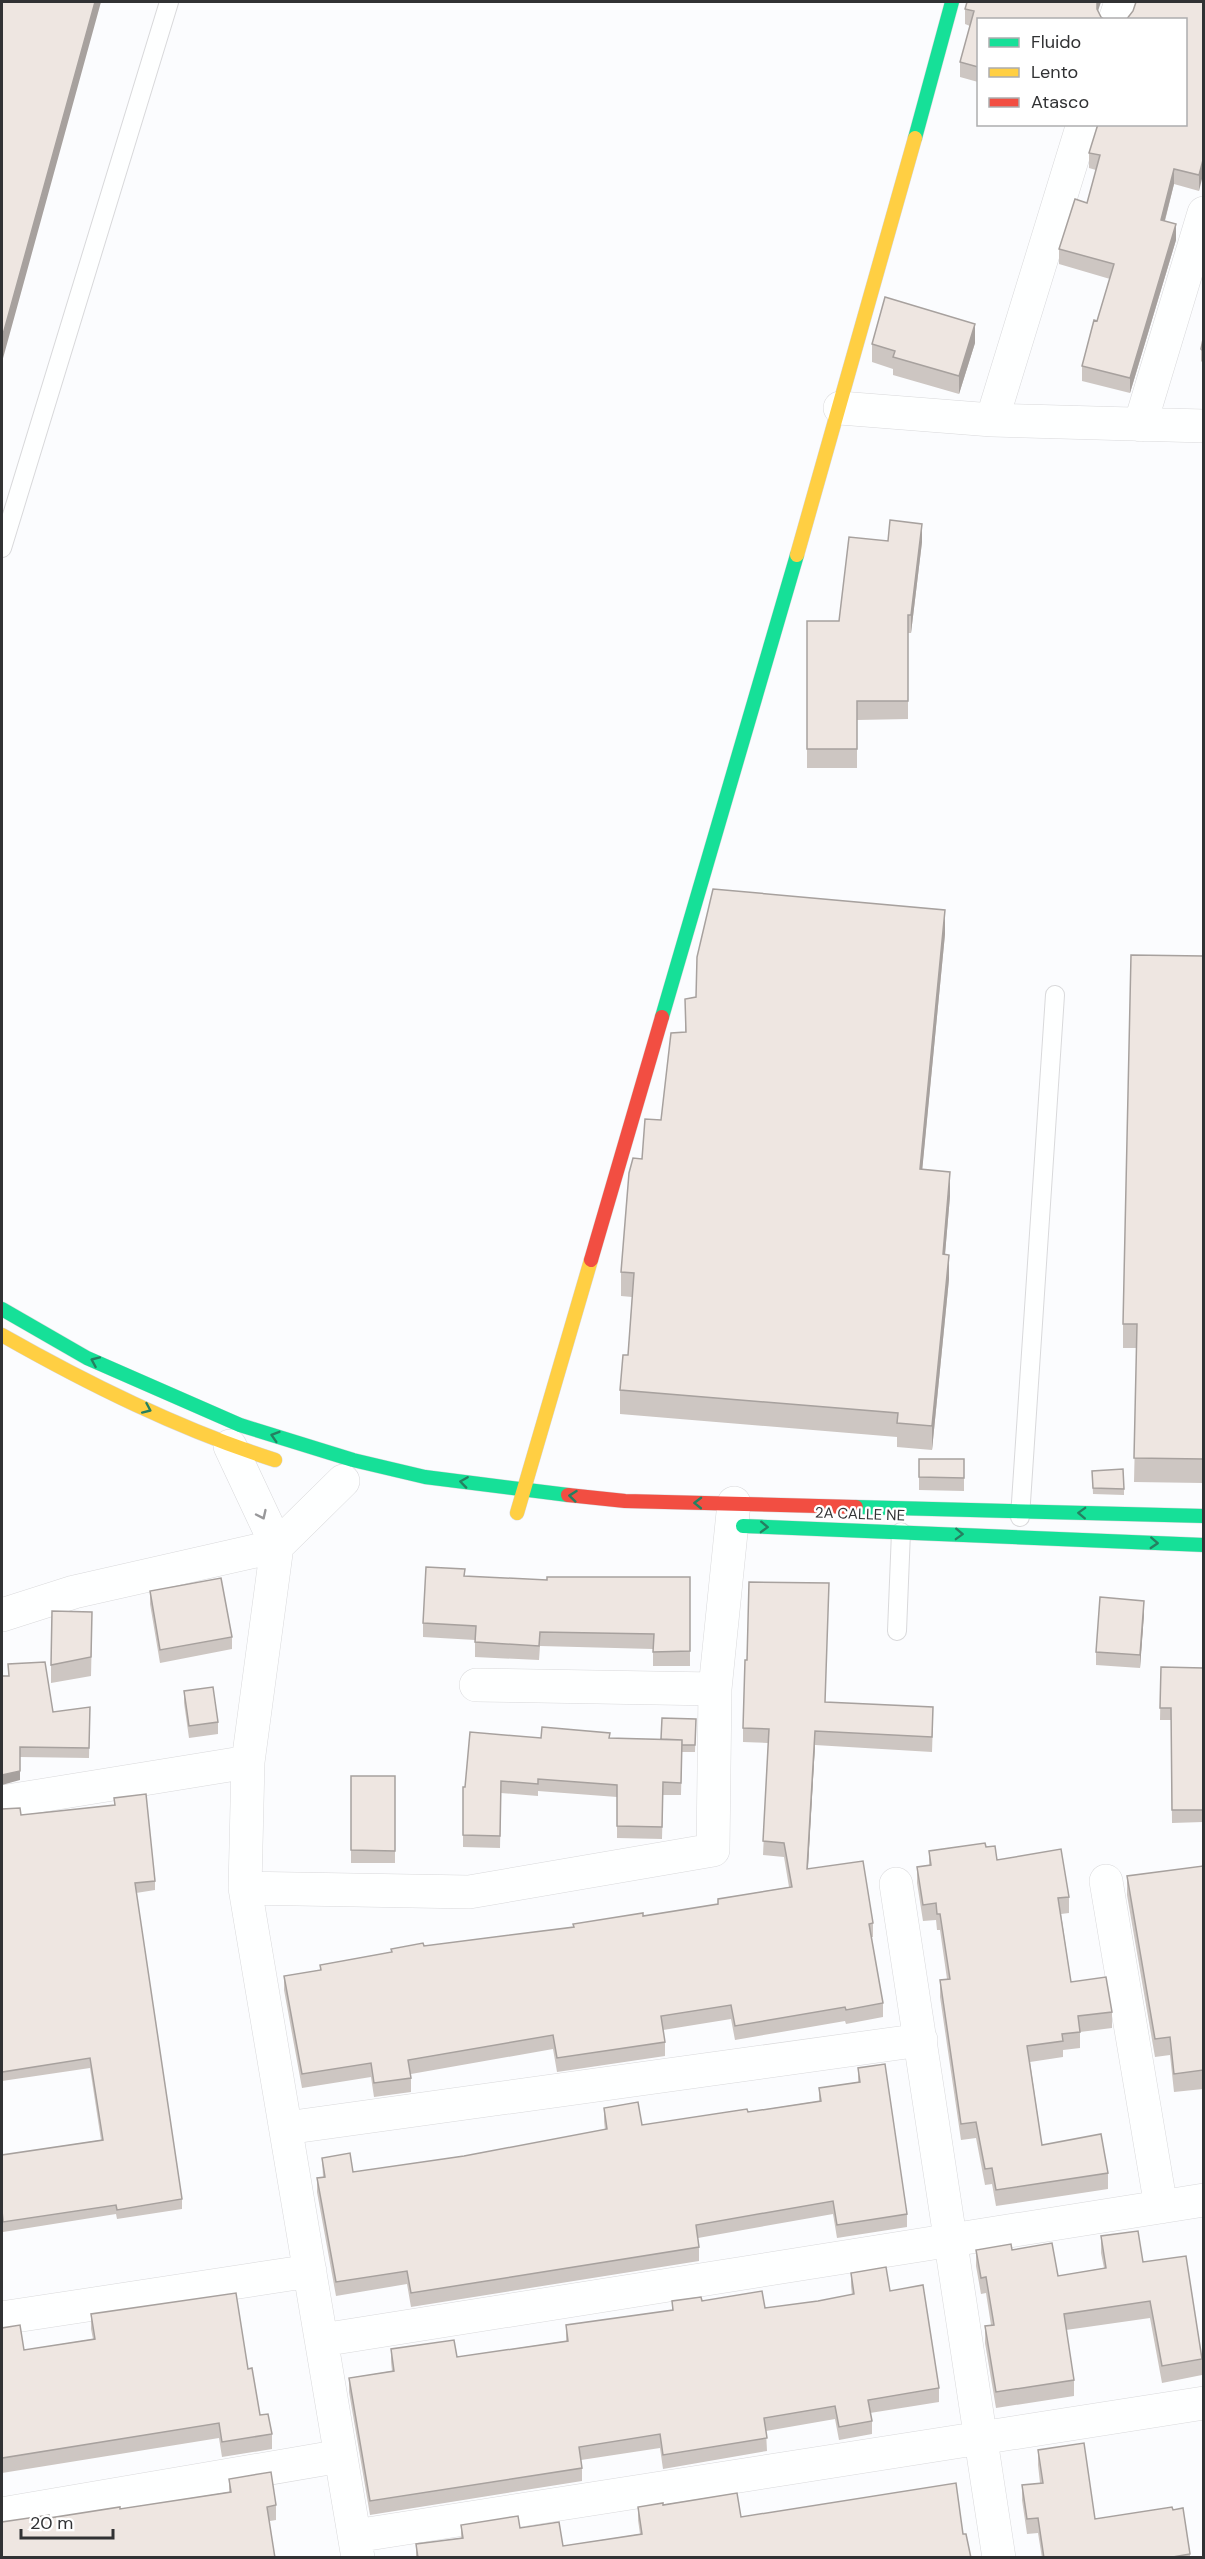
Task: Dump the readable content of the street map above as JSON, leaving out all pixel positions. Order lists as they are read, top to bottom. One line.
{"streets":{"main road":["2A CALLE NE"]},"legend":["Fluido","Lento","Atasco"],"scale_bar":"20 m"}
